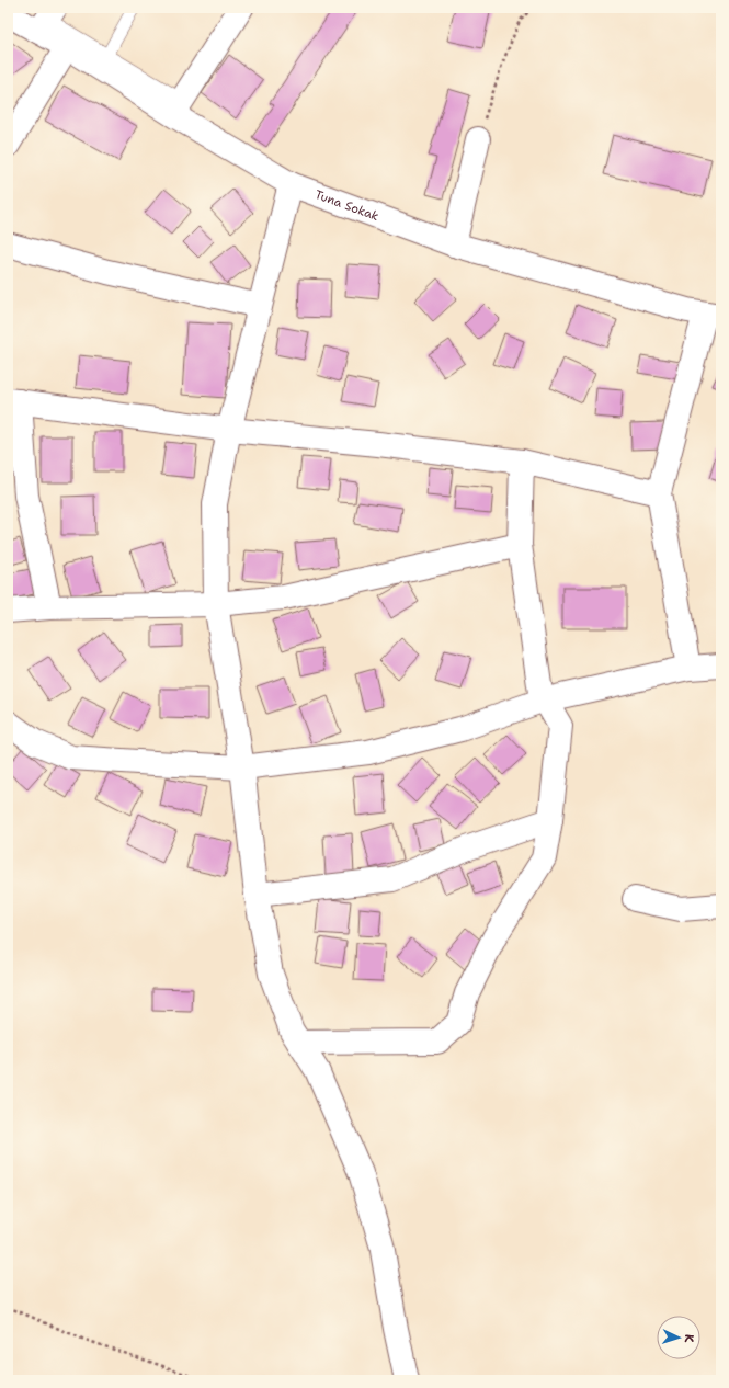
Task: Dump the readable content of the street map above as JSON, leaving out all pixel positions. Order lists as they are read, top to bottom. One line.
{"streets":{"street":["Tuna Sokak"]},"north":"right"}
